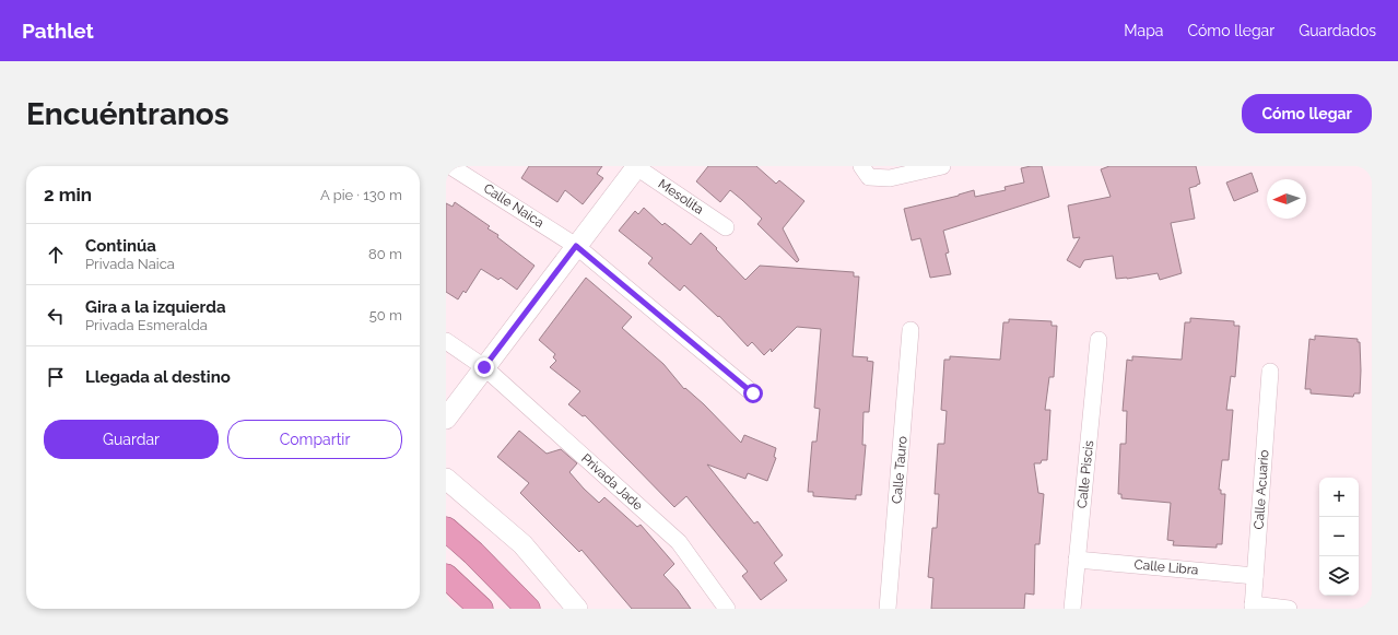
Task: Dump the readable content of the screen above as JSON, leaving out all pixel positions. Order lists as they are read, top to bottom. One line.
{"streets":{"street":["Mesolita","Calle Naica","Calle Tauro","Calle Piscis","Privada Jade","Calle Acuario","Calle Libra"]},"crossings":[["Calle Piscis","Calle Libra"],["Calle Acuario","Calle Libra"]],"north":"left","page":{"header":"Pathlet","nav":["Mapa","Cómo llegar","Guardados"],"buttons":["Cómo llegar",["Guardar","Compartir"]],"title":"Encuéntranos","heading":["2 min","A pie · 130 m"],"list":[["Continúa","Privada Naica","80 m"],["Gira a la izquierda","Privada Esmeralda","50 m"],"Llegada al destino"],"map_buttons":["+","−"]}}
